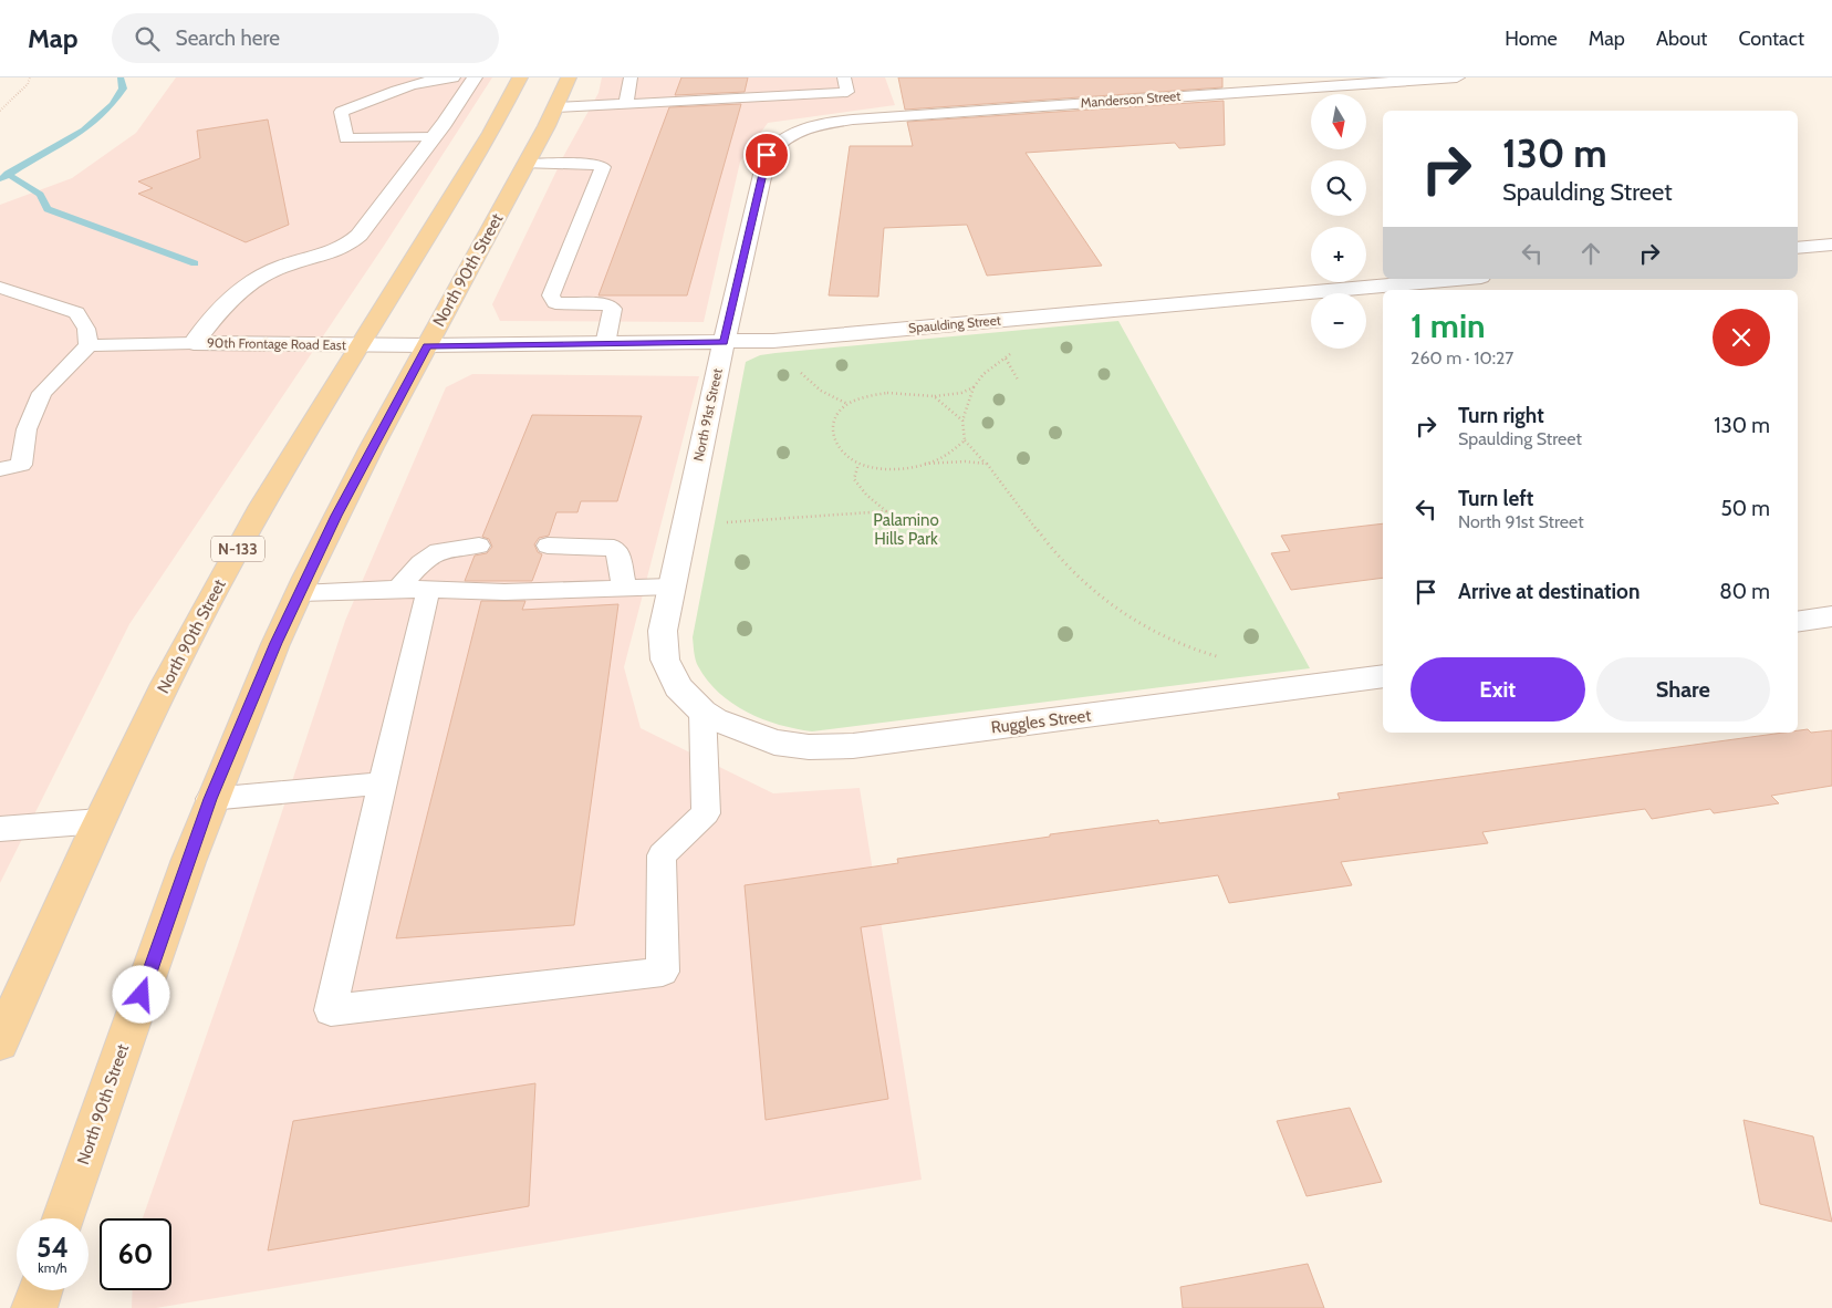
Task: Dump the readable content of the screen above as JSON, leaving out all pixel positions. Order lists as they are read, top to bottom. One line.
{"streets":{"main road":["North 90th Street","N-133"],"street":["Manderson Street","Spaulding Street","90th Frontage Road East","North 91st Street","Ruggles Street"]},"crossings":[["Manderson Street","North 91st Street"],["North 90th Street","Spaulding Street"],["North 90th Street","90th Frontage Road East"],["Spaulding Street","90th Frontage Road East"],["Spaulding Street","North 91st Street"],["North 91st Street","Ruggles Street"]],"parks":["Palamino Hills Park"],"north":"bottom","page":{"header":"Map","search":"Search here","nav":["Home","Map","About","Contact"],"map_buttons":["+","−"],"turn":["130 m","Spaulding Street"],"heading":["1 min","260 m · 10:27"],"list":[{"name":"Turn right","note":"Spaulding Street","value":"130 m"},{"name":"Turn left","note":"North 91st Street","value":"50 m"},{"name":"Arrive at destination","value":"80 m"}],"buttons":["Exit","Share"],"speed":"54 km/h","limit":"60"}}
